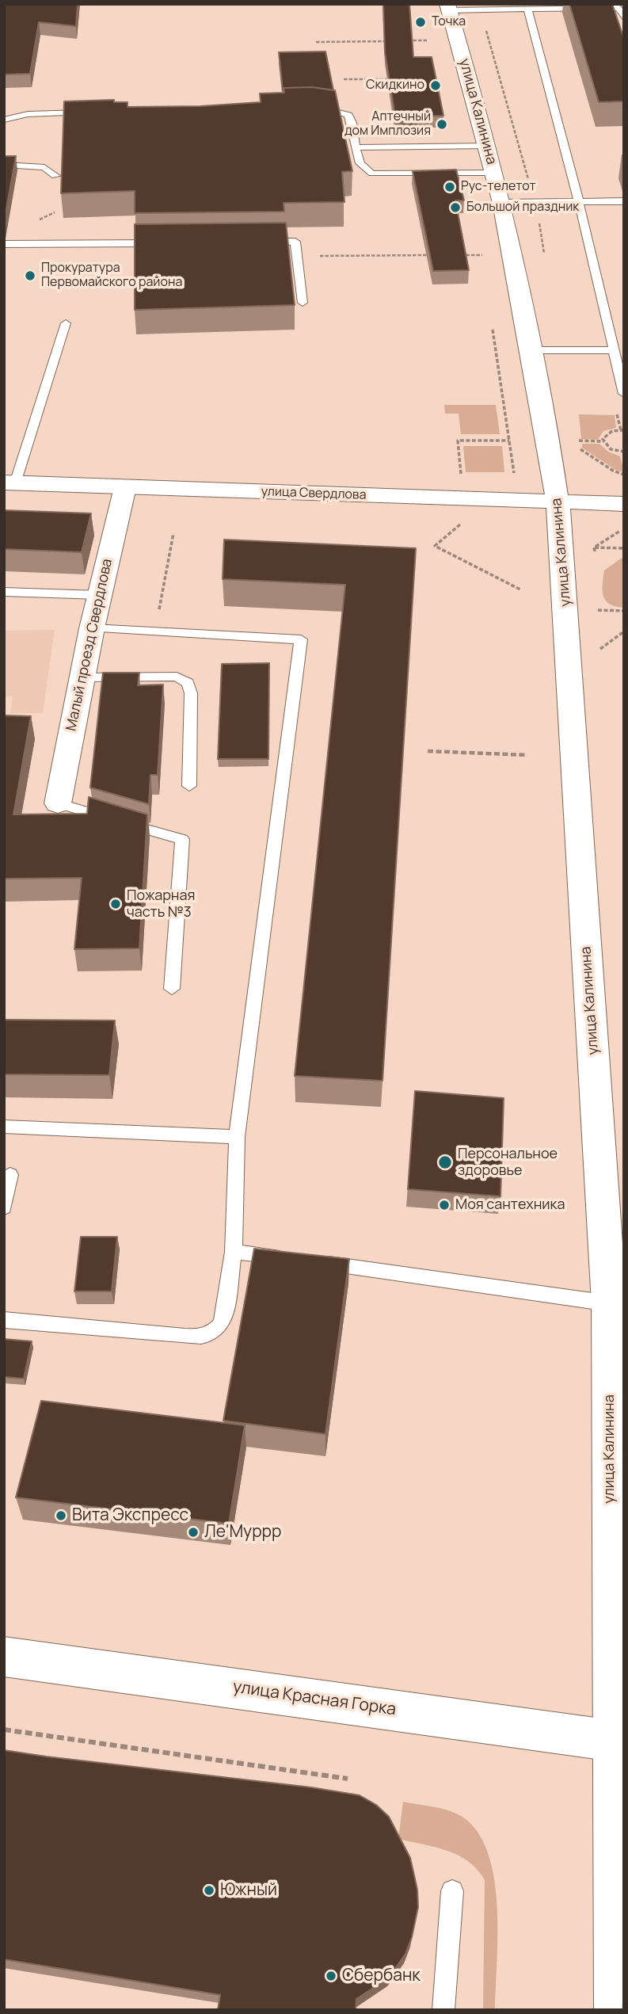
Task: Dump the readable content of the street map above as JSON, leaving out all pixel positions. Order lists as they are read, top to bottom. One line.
{"streets":{"main road":["улица Калинина","улица Свердлова","Малый проезд Свердлова","улица Красная Горка"]},"crossings":[["улица Калинина","улица Свердлова"],["улица Калинина","улица Красная Горка"],["улица Свердлова","Малый проезд Свердлова"]],"places":["Точка","Скидкино","Аптечный дом Имплозия","Рус-телетот","Большой праздник","Прокуратура Первомайского района","Пожарная часть №3","Персональное здоровье","Моя сантехника","Вита Экспресс","Ле'Муррр","Южный","Сбербанк"]}
